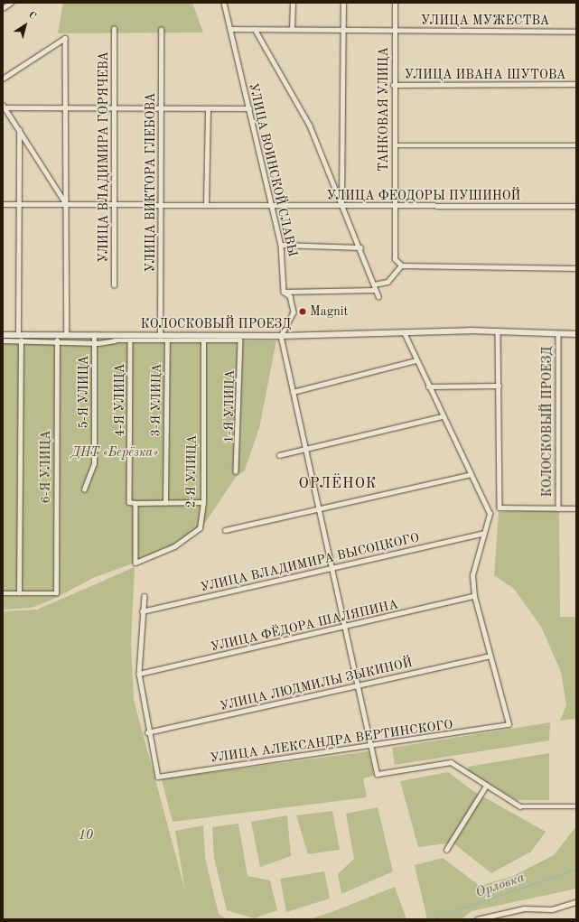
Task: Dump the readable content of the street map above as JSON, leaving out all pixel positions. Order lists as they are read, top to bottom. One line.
{"streets":{"street":["УЛИЦА МУЖЕСТВА","УЛИЦА ИВАНА ШУТОВА","ТАНКОВАЯ УЛИЦА","УЛИЦА ВЛАДИМИРА ГОРЯЧЕВА","УЛИЦА ВОИНСКОЙ СЛАВЫ","УЛИЦА ВИКТОРА ГЛЕБОВА","УЛИЦА ФЕОДОРЫ ПУШИНОЙ","КОЛОСКОВЫЙ ПРОЕЗД","5-Я УЛИЦА","4-Я УЛИЦА","3-Я УЛИЦА","1-Я УЛИЦА","6-Я УЛИЦА","2-Я УЛИЦА","УЛИЦА ВЛАДИМИРА ВЫСОЦКОГО","УЛИЦА ФЁДОРА ШАЛЯПИНА","УЛИЦА ЛЮДМИЛЫ ЗЫКИНОЙ","УЛИЦА АЛЕКСАНДРА ВЕРТИНСКОГО"]},"crossings":[["УЛИЦА МУЖЕСТВА","ТАНКОВАЯ УЛИЦА"],["УЛИЦА МУЖЕСТВА","УЛИЦА ВОИНСКОЙ СЛАВЫ"],["УЛИЦА ИВАНА ШУТОВА","ТАНКОВАЯ УЛИЦА"],["ТАНКОВАЯ УЛИЦА","УЛИЦА ФЕОДОРЫ ПУШИНОЙ"],["УЛИЦА ВЛАДИМИРА ГОРЯЧЕВА","УЛИЦА ФЕОДОРЫ ПУШИНОЙ"],["УЛИЦА ВОИНСКОЙ СЛАВЫ","УЛИЦА ФЕОДОРЫ ПУШИНОЙ"],["УЛИЦА ВОИНСКОЙ СЛАВЫ","КОЛОСКОВЫЙ ПРОЕЗД"],["УЛИЦА ВИКТОРА ГЛЕБОВА","УЛИЦА ФЕОДОРЫ ПУШИНОЙ"],["УЛИЦА ВИКТОРА ГЛЕБОВА","КОЛОСКОВЫЙ ПРОЕЗД"],["КОЛОСКОВЫЙ ПРОЕЗД","5-Я УЛИЦА"],["4-Я УЛИЦА","2-Я УЛИЦА"],["1-Я УЛИЦА","2-Я УЛИЦА"],["УЛИЦА ЛЮДМИЛЫ ЗЫКИНОЙ","УЛИЦА АЛЕКСАНДРА ВЕРТИНСКОГО"]],"districts":["ОРЛЁНОК"],"water":["Орловка"],"parks":["ДНТ «Берёзка»","10"],"places":["Magnit"],"north":"top right"}
